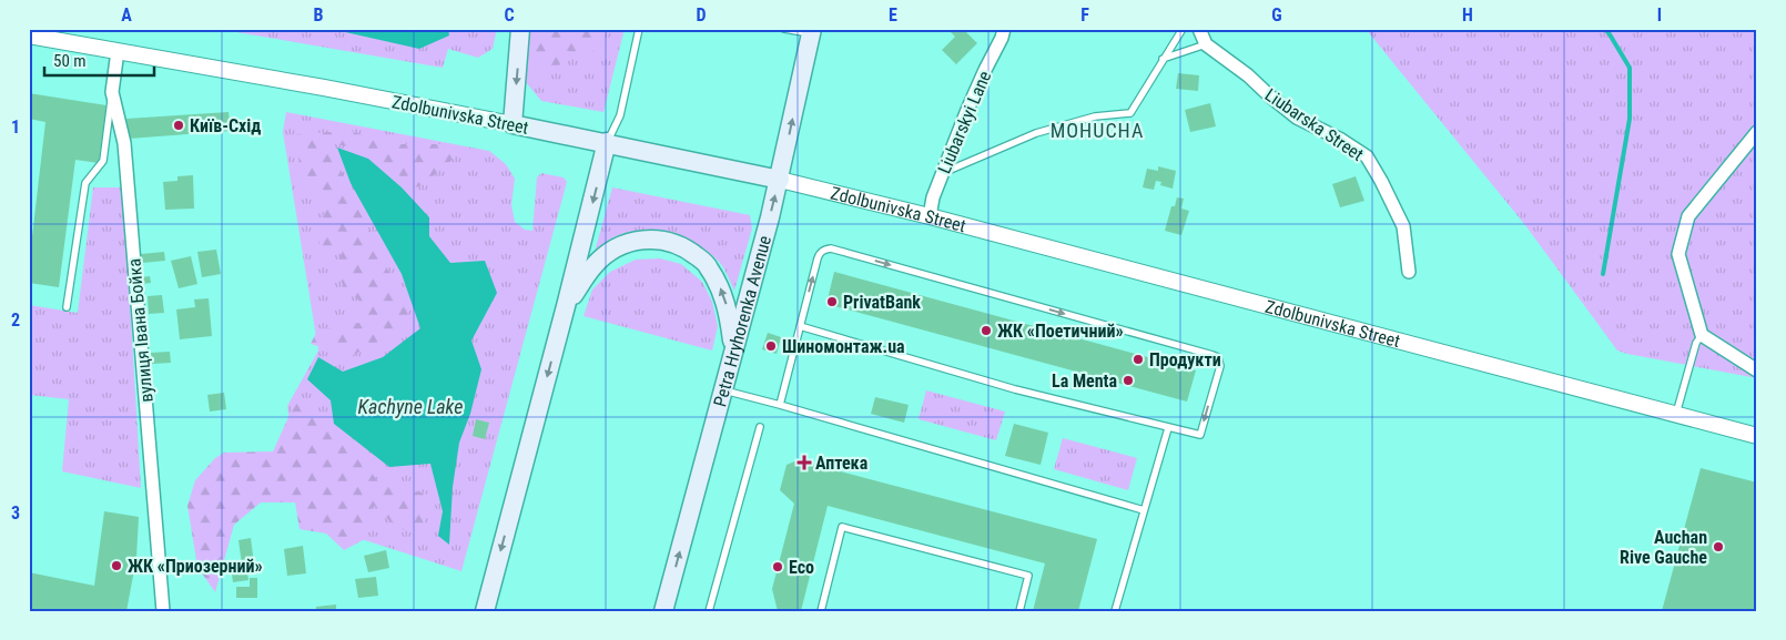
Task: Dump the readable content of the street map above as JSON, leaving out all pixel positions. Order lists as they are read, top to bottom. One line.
{"streets":{"main road":["Zdolbunivska Street","Petra Hryhorenka Avenue"],"street":["Liubarskyi Lane","Liubarska Street","вулиця Івана Бойка"]},"crossings":[["Zdolbunivska Street","Liubarskyi Lane"],["Zdolbunivska Street","Petra Hryhorenka Avenue"],["Zdolbunivska Street","вулиця Івана Бойка"]],"one_way":["Petra Hryhorenka Avenue"],"districts":["MOHUCHA"],"water":["Kachyne Lake"],"places":{"other":["Київ-Схід","PrivatBank","ЖК «Поетичний»","Шиномонтаж.ua","Продукти","La Menta","Auchan Rive Gauche","ЖК «Приозерний»","Eco"],"health":["Аптека"]},"scale_bar":"50 m","grid":{"columns":["A","B","C","D","E","F","G","H","I"],"rows":["1","2","3"]}}
